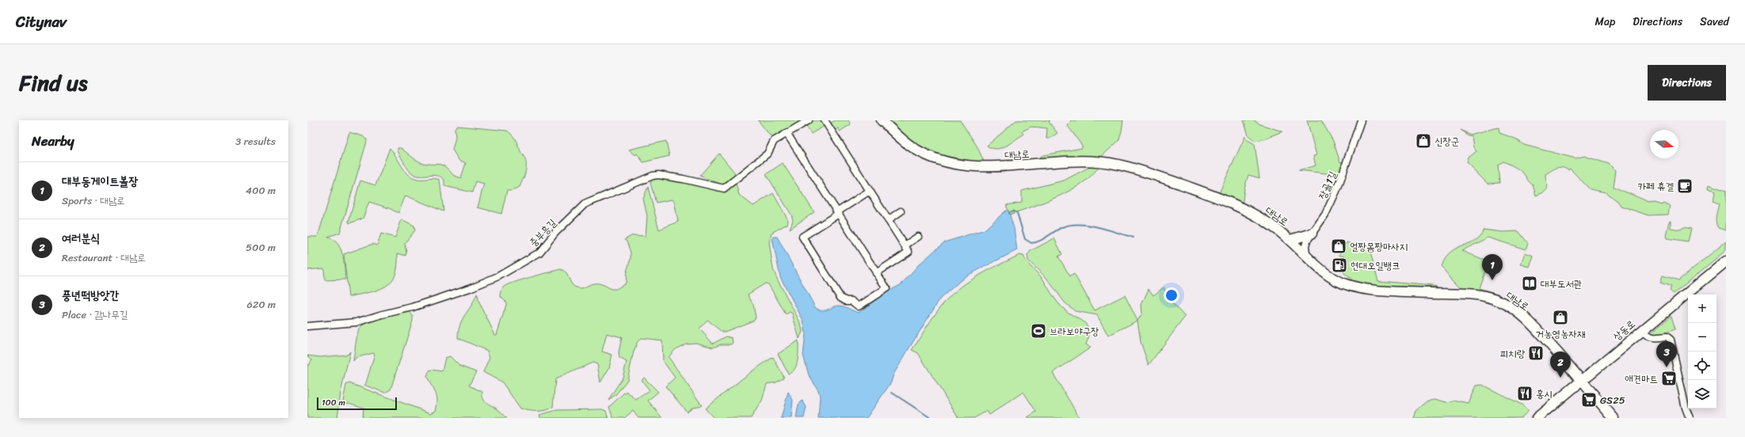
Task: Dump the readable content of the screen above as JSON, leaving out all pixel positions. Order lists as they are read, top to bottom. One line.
{"streets":{"street":["대남로","장골1길","중부흥길","상동로"]},"crossings":[["대남로","장골1길"],["대남로","상동로"]],"places":{"shop":["신장군","얼짱몸짱마사지","거농영농자재"],"cafe":["카페 휴겔"],"fuel station":["현대오일뱅크"],"library":["대부도서관"],"sports":["브라보야구장"],"restaurant":["피치랑","홍시"],"supermarket":["애견마트","GS25"]},"scale_bar":"100 m","north":"right","page":{"header":"Citynav","nav":["Map","Directions","Saved"],"title":"Find us","buttons":"Directions","heading":["Nearby","3 results"],"list":[{"mark":"1","name":"대부동게이트볼장","note":"Sports · 대남로","value":"400 m"},{"mark":"2","name":"여러분식","note":"Restaurant · 대남로","value":"500 m"},{"mark":"3","name":"풍년떡방앗간","note":"Place · 감나무길","value":"620 m"}],"pins":["1","3","2"],"map_buttons":["+","−"],"scale":"100 m"}}
